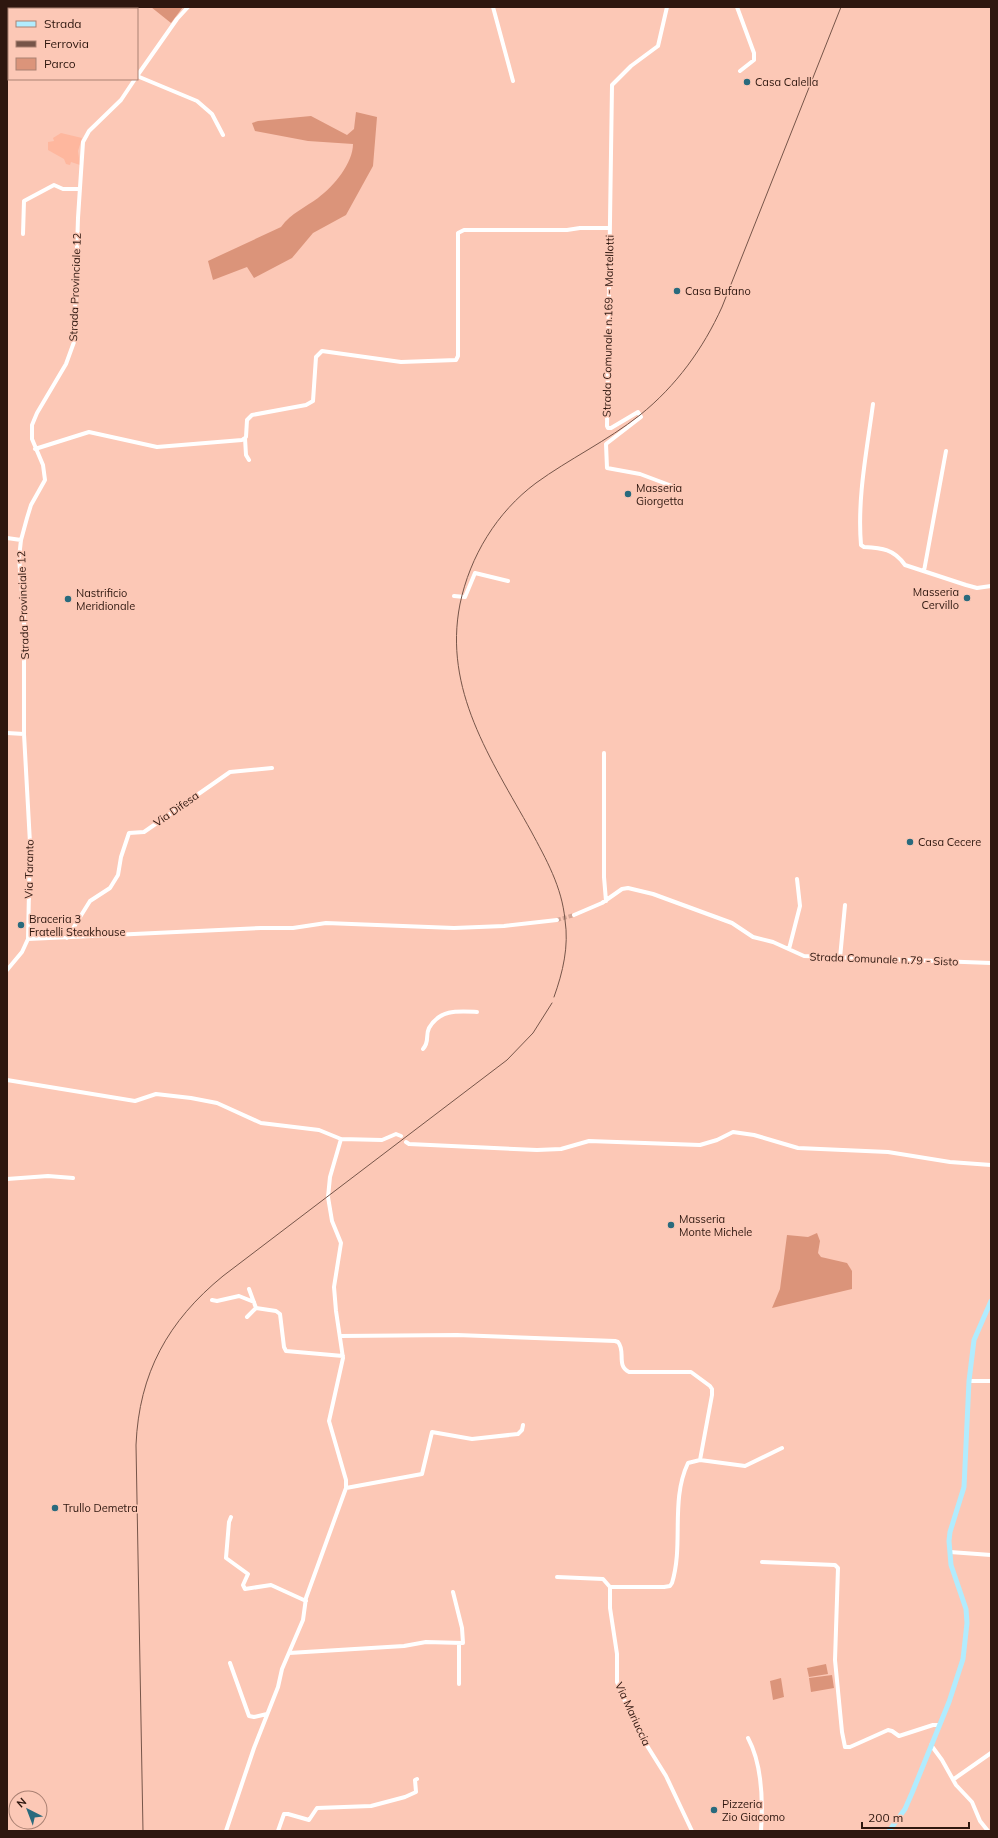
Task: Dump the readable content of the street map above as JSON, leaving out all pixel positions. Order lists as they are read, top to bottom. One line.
{"streets":{"street":["Strada Provinciale 12","Strada Comunale n.169 - Martellotti","Via Difesa","Via Taranto","Strada Comunale n.79 - Sisto","Via Mariuccia"]},"crossings":[["Strada Provinciale 12","Via Taranto"]],"places":["Casa Calella","Casa Bufano","Masseria Giorgetta","Masseria Cervillo","Nastrificio Meridionale","Casa Cecere","Braceria 3 Fratelli Steakhouse","Masseria Monte Michele","Trullo Demetra","Pizzeria Zio Giacomo"],"legend":["Strada","Ferrovia","Parco"],"scale_bar":"200 m","north":"top left"}
